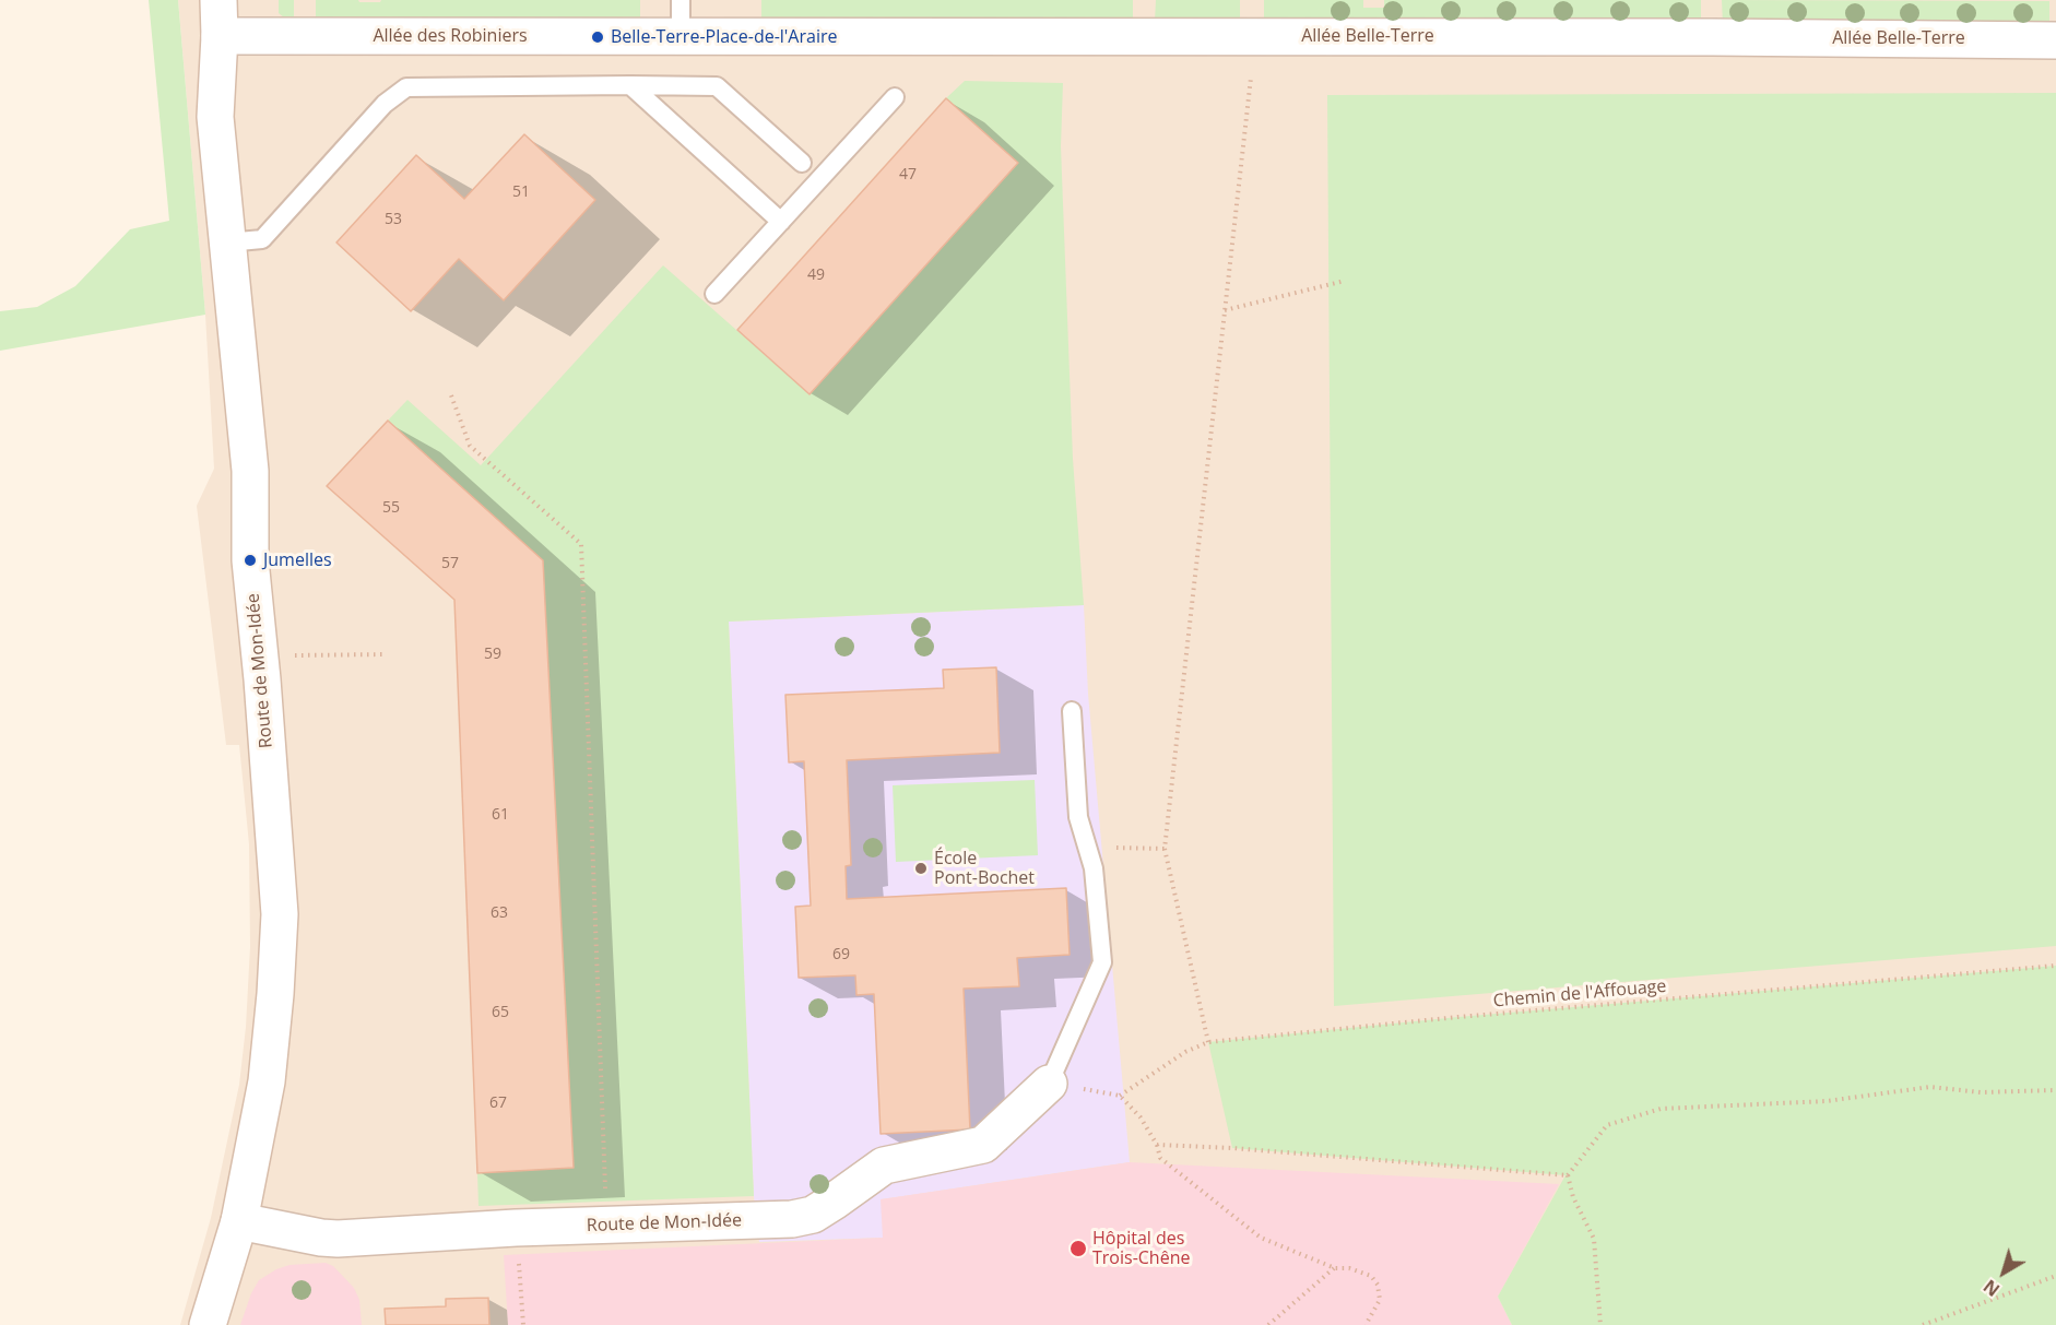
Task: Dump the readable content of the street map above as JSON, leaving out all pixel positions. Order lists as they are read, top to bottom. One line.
{"streets":{"street":["Allée des Robiniers","Allée Belle-Terre","Route de Mon-Idée"],"path":["Chemin de l'Affouage"]},"crossings":[["Allée des Robiniers","Allée Belle-Terre"],["Allée des Robiniers","Route de Mon-Idée"]],"places":["Belle-Terre-Place-de-l'Araire","Jumelles","École Pont-Bochet","Hôpital des Trois-Chêne"],"house_numbers":["47","51","53","49","55","57","59","61","63","69","65","67"],"north":"bottom left"}
